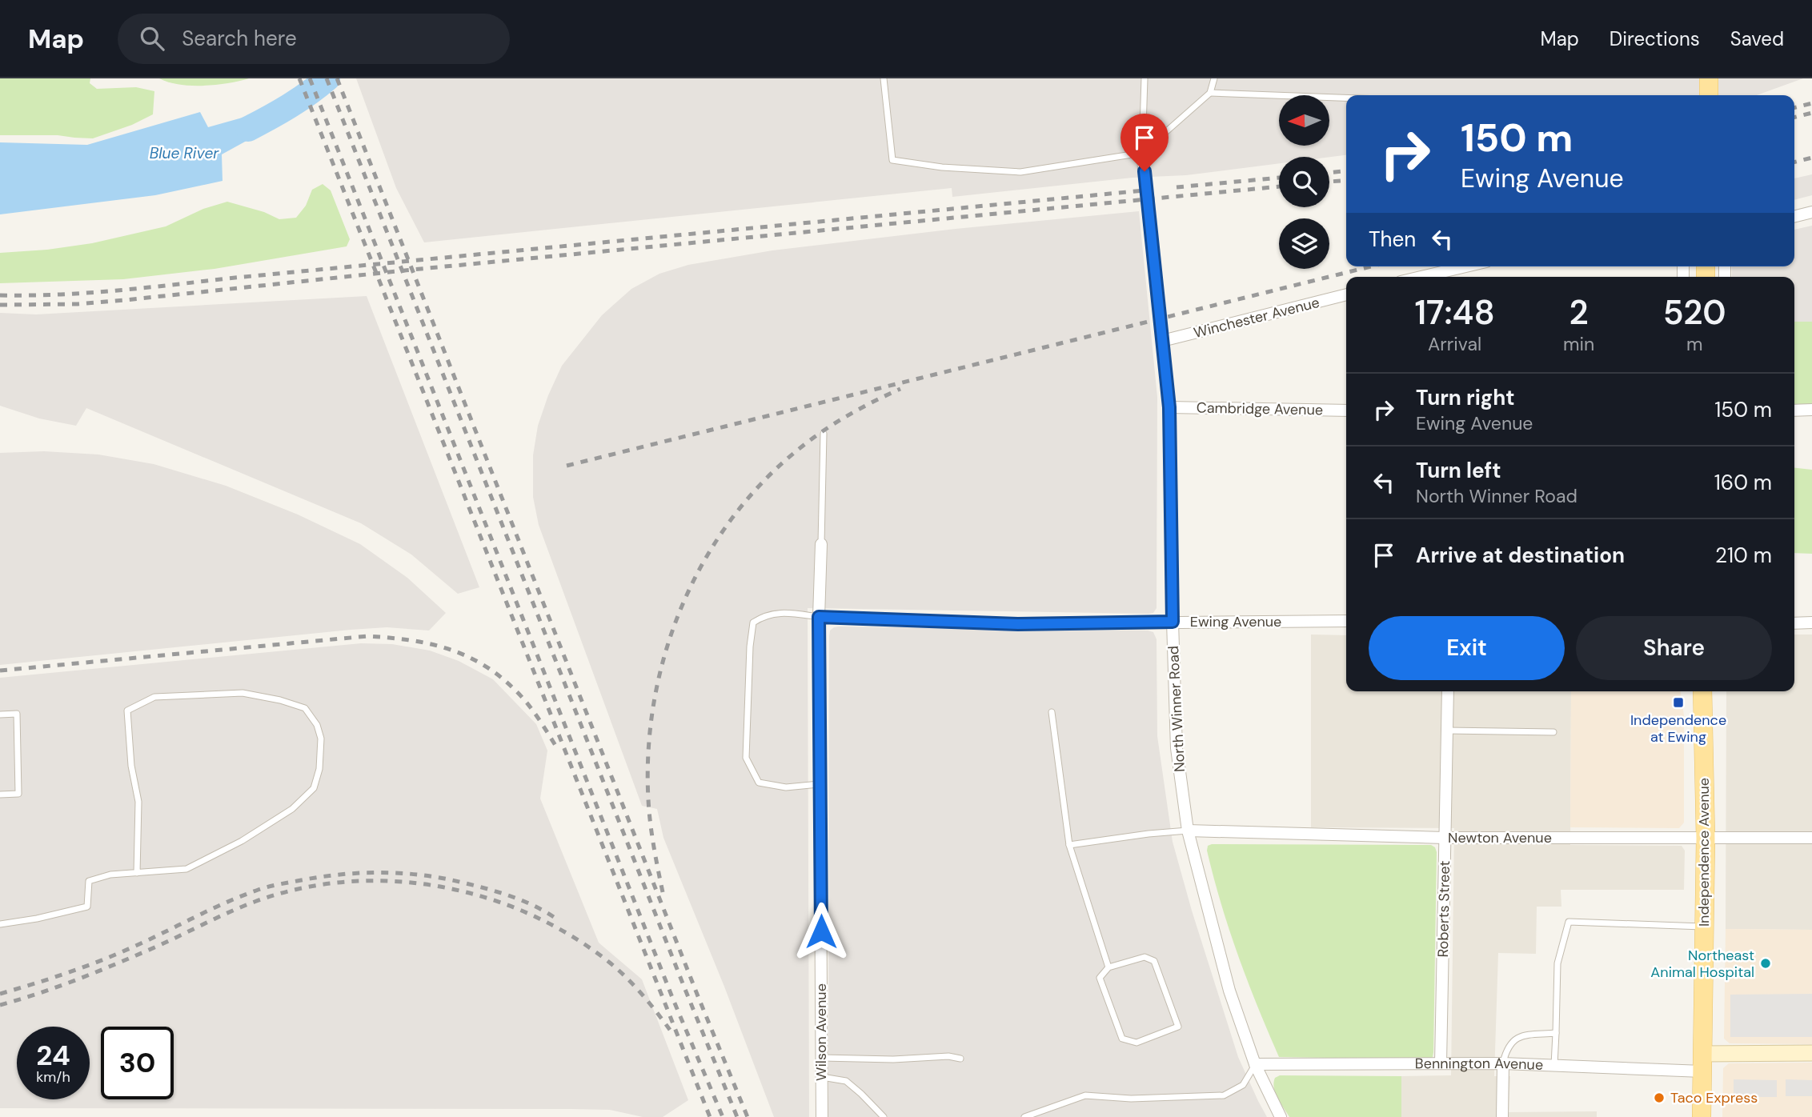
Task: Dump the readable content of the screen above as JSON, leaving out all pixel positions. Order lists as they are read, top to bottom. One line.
{"streets":{"main road":["Independence Avenue"],"street":["Winchester Avenue","Cambridge Avenue","Ewing Avenue","North Winner Road","Newton Avenue","Roberts Street","Wilson Avenue","Bennington Avenue"]},"crossings":[["Winchester Avenue","North Winner Road"],["Cambridge Avenue","North Winner Road"],["Ewing Avenue","North Winner Road"],["Ewing Avenue","Wilson Avenue"],["North Winner Road","Newton Avenue"],["North Winner Road","Bennington Avenue"],["Newton Avenue","Independence Avenue"],["Newton Avenue","Roberts Street"],["Independence Avenue","Bennington Avenue"],["Roberts Street","Bennington Avenue"]],"water":["Blue River"],"places":{"transit":["Independence at Ewing"],"other":["Northeast Animal Hospital","Taco Express"]},"north":"left","page":{"header":"Map","search":"Search here","nav":["Map","Directions","Saved"],"turn":["150 m","Ewing Avenue"],"then":"Then","eta":["17:48","Arrival","2","min","520","m"],"list":[{"name":"Turn right","note":"Ewing Avenue","value":"150 m"},{"name":"Turn left","note":"North Winner Road","value":"160 m"},{"name":"Arrive at destination","value":"210 m"}],"buttons":["Exit","Share"],"speed":"24 km/h","limit":"30"}}
